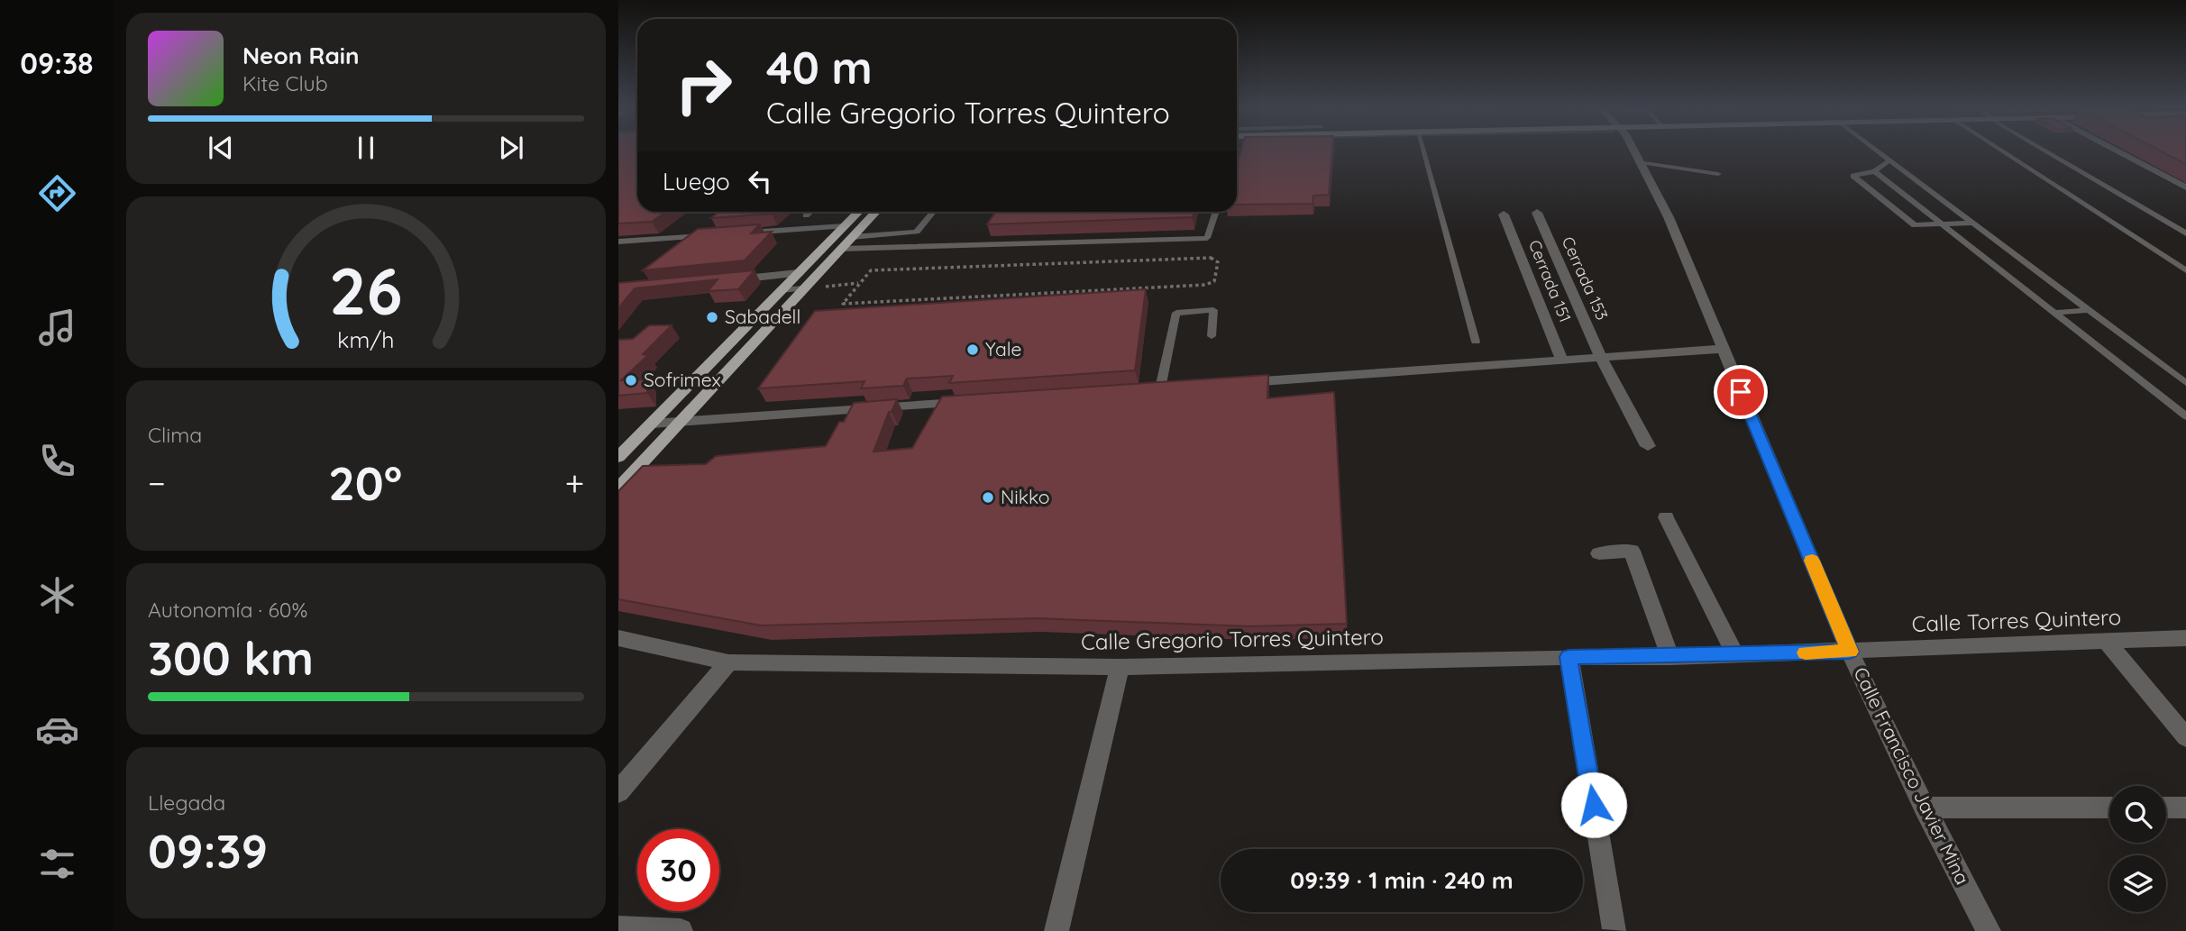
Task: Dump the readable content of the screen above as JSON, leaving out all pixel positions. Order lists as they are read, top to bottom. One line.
{"streets":{"street":["Cerrada 153","Cerrada 151","Calle Torres Quintero","Calle Gregorio Torres Quintero","Calle Francisco Javier Mina"]},"crossings":[["Calle Torres Quintero","Calle Gregorio Torres Quintero"],["Calle Torres Quintero","Calle Francisco Javier Mina"],["Calle Gregorio Torres Quintero","Calle Francisco Javier Mina"]],"places":["Sabadell","Yale","Sofrimex","Nikko"],"page":{"tabs":"09:38","turn":["40 m","Calle Gregorio Torres Quintero"],"song":["Neon Rain","Kite Club"],"then":"Luego","tile":["Clima",["Autonomía · 60%","300 km"],["Llegada","09:39"]],"heat":["−","20°","+"],"limit":"30","trip":"09:39 · 1 min · 240 m","gauge":["26","km/h"]}}
